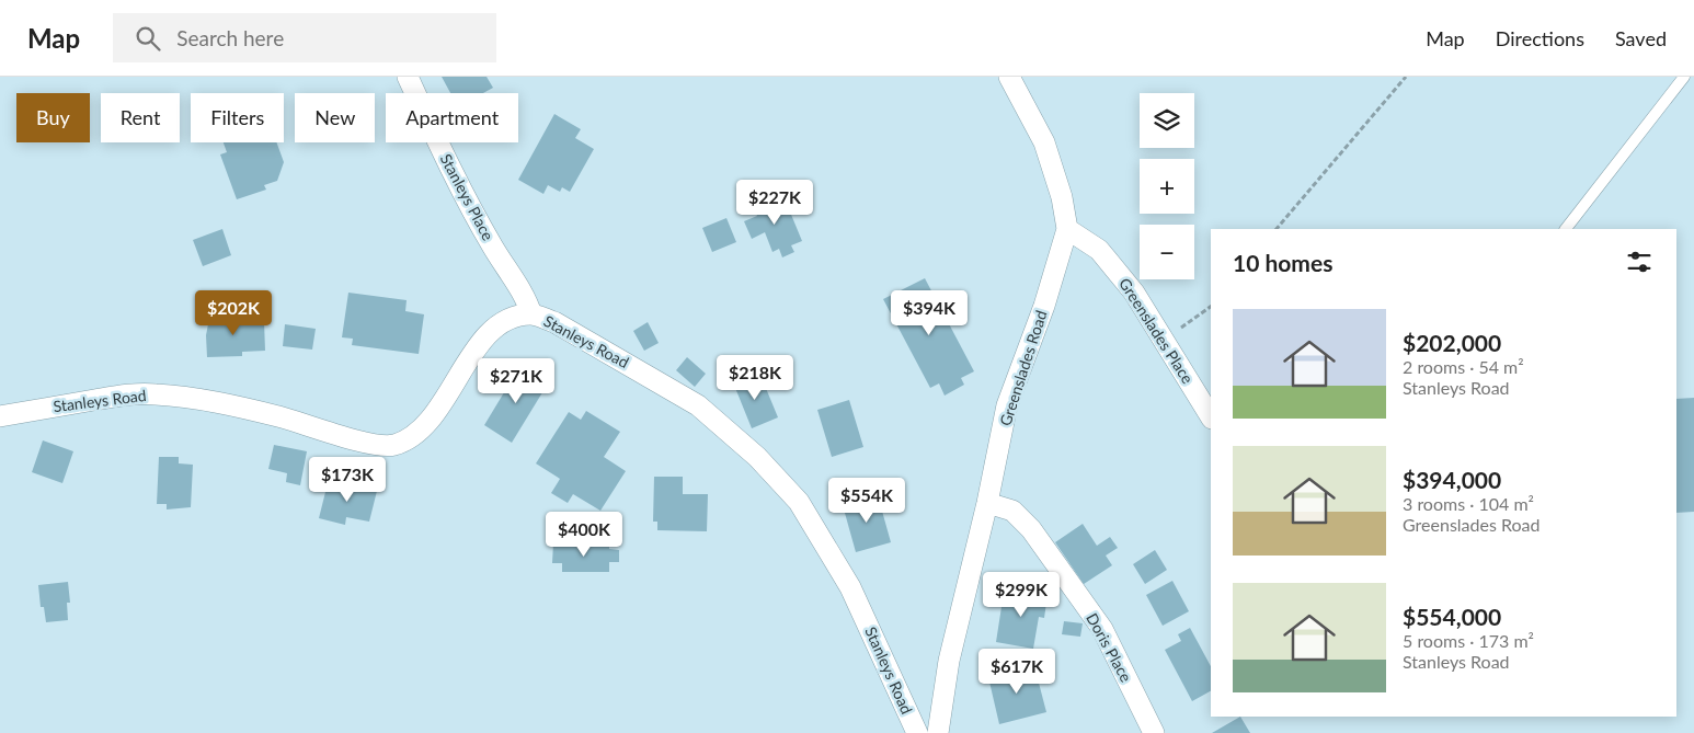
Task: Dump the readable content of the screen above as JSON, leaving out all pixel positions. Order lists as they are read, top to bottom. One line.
{"streets":{"street":["Stanleys Place","Greenslades Place","Stanleys Road","Greenslades Road","Doris Place"]},"crossings":[["Stanleys Place","Stanleys Road"],["Greenslades Place","Greenslades Road"],["Greenslades Road","Doris Place"]],"page":{"header":"Map","search":"Search here","nav":["Map","Directions","Saved"],"map_buttons":["+","−"],"chip":["Buy","Rent","Filters","New","Apartment"],"price":["$227K","$202K","$394K","$218K","$271K","$173K","$554K","$400K","$299K","$617K"],"heading":"10 homes","list":[{"name":"$202,000","note":"2 rooms · 54 m² · Stanleys Road"},{"name":"$394,000","note":"3 rooms · 104 m² · Greenslades Road"},{"name":"$554,000","note":"5 rooms · 173 m² · Stanleys Road"}]}}
